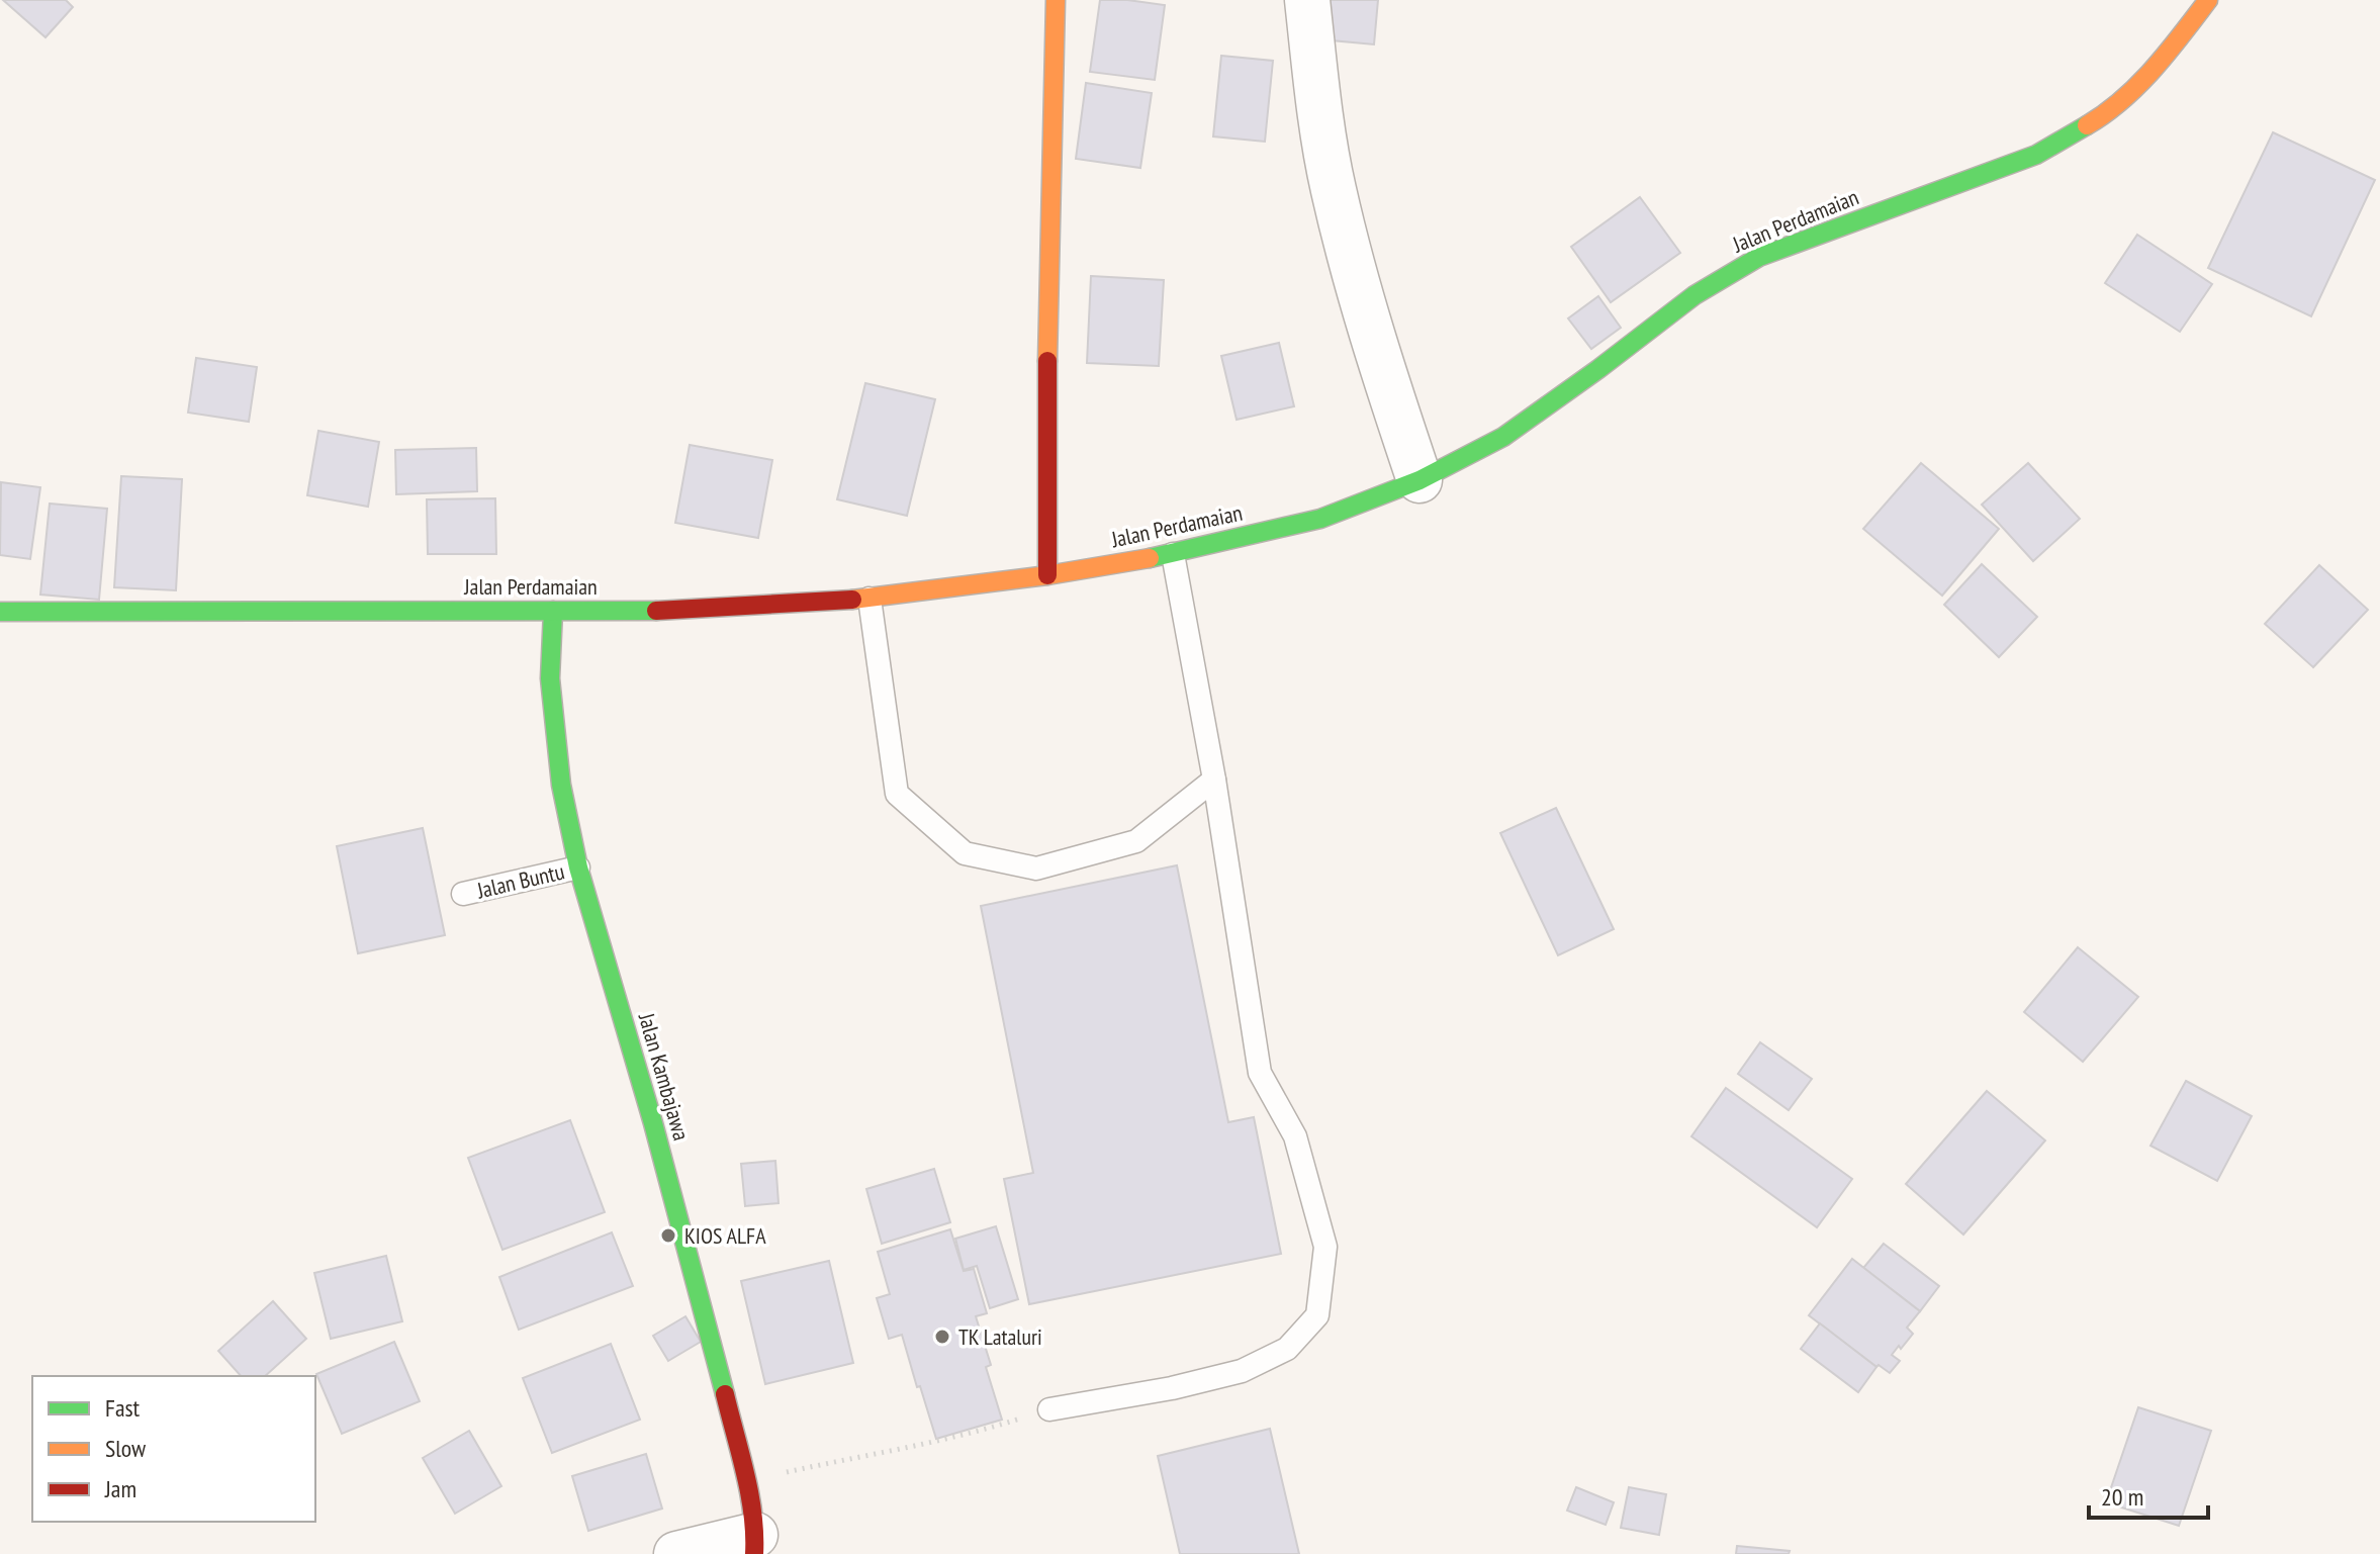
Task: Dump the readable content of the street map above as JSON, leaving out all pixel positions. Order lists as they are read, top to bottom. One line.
{"streets":{"street":["Jalan Perdamaian","Jalan Kambajawa"],"lane":["Jalan Buntu"]},"crossings":[["Jalan Perdamaian","Jalan Kambajawa"],["Jalan Buntu","Jalan Kambajawa"]],"places":["KIOS ALFA","TK Lataluri"],"legend":["Fast","Slow","Jam"],"scale_bar":"20 m"}
